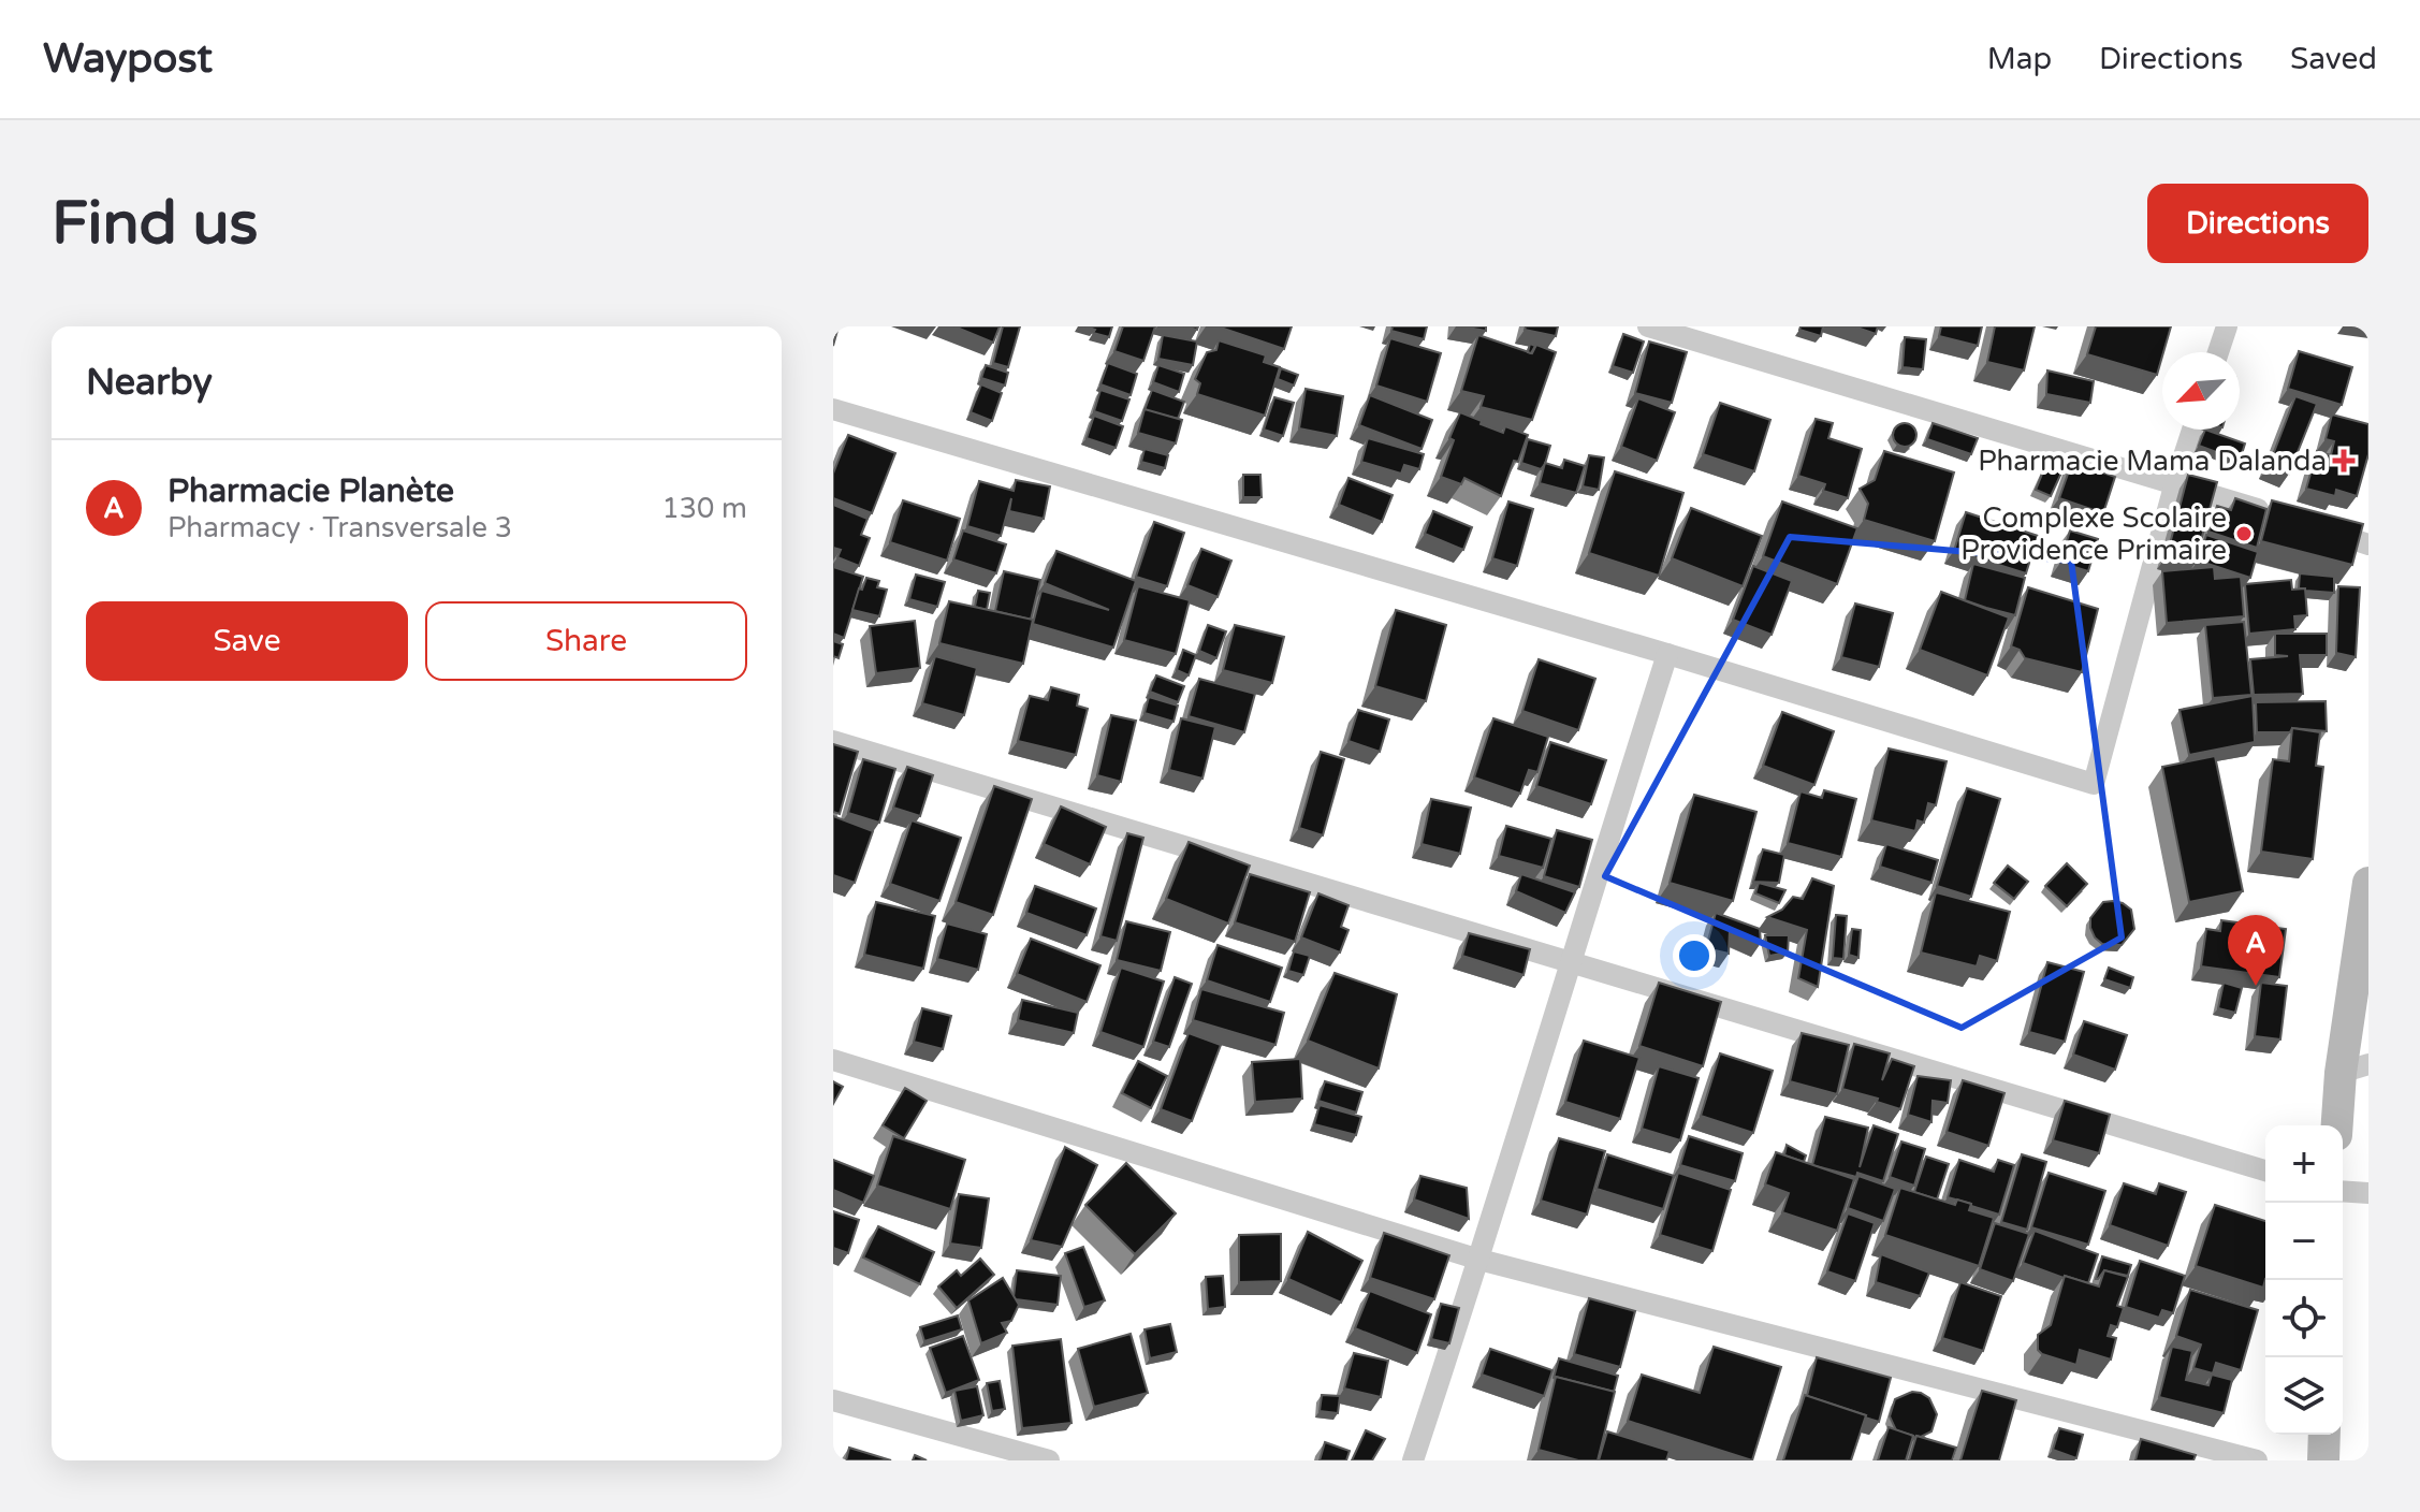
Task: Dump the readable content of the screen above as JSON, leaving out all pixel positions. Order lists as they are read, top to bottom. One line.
{"places":{"health":["Pharmacie Mama Dalanda"],"other":["Complexe Scolaire Providence Primaire"]},"north":"bottom left","page":{"header":"Waypost","nav":["Map","Directions","Saved"],"buttons":["Directions",["Save","Share"]],"title":"Find us","heading":"Nearby","list":[{"mark":"A","name":"Pharmacie Planète","note":"Pharmacy · Transversale 3","value":"130 m"}],"pins":"A","map_buttons":["+","−"]}}
